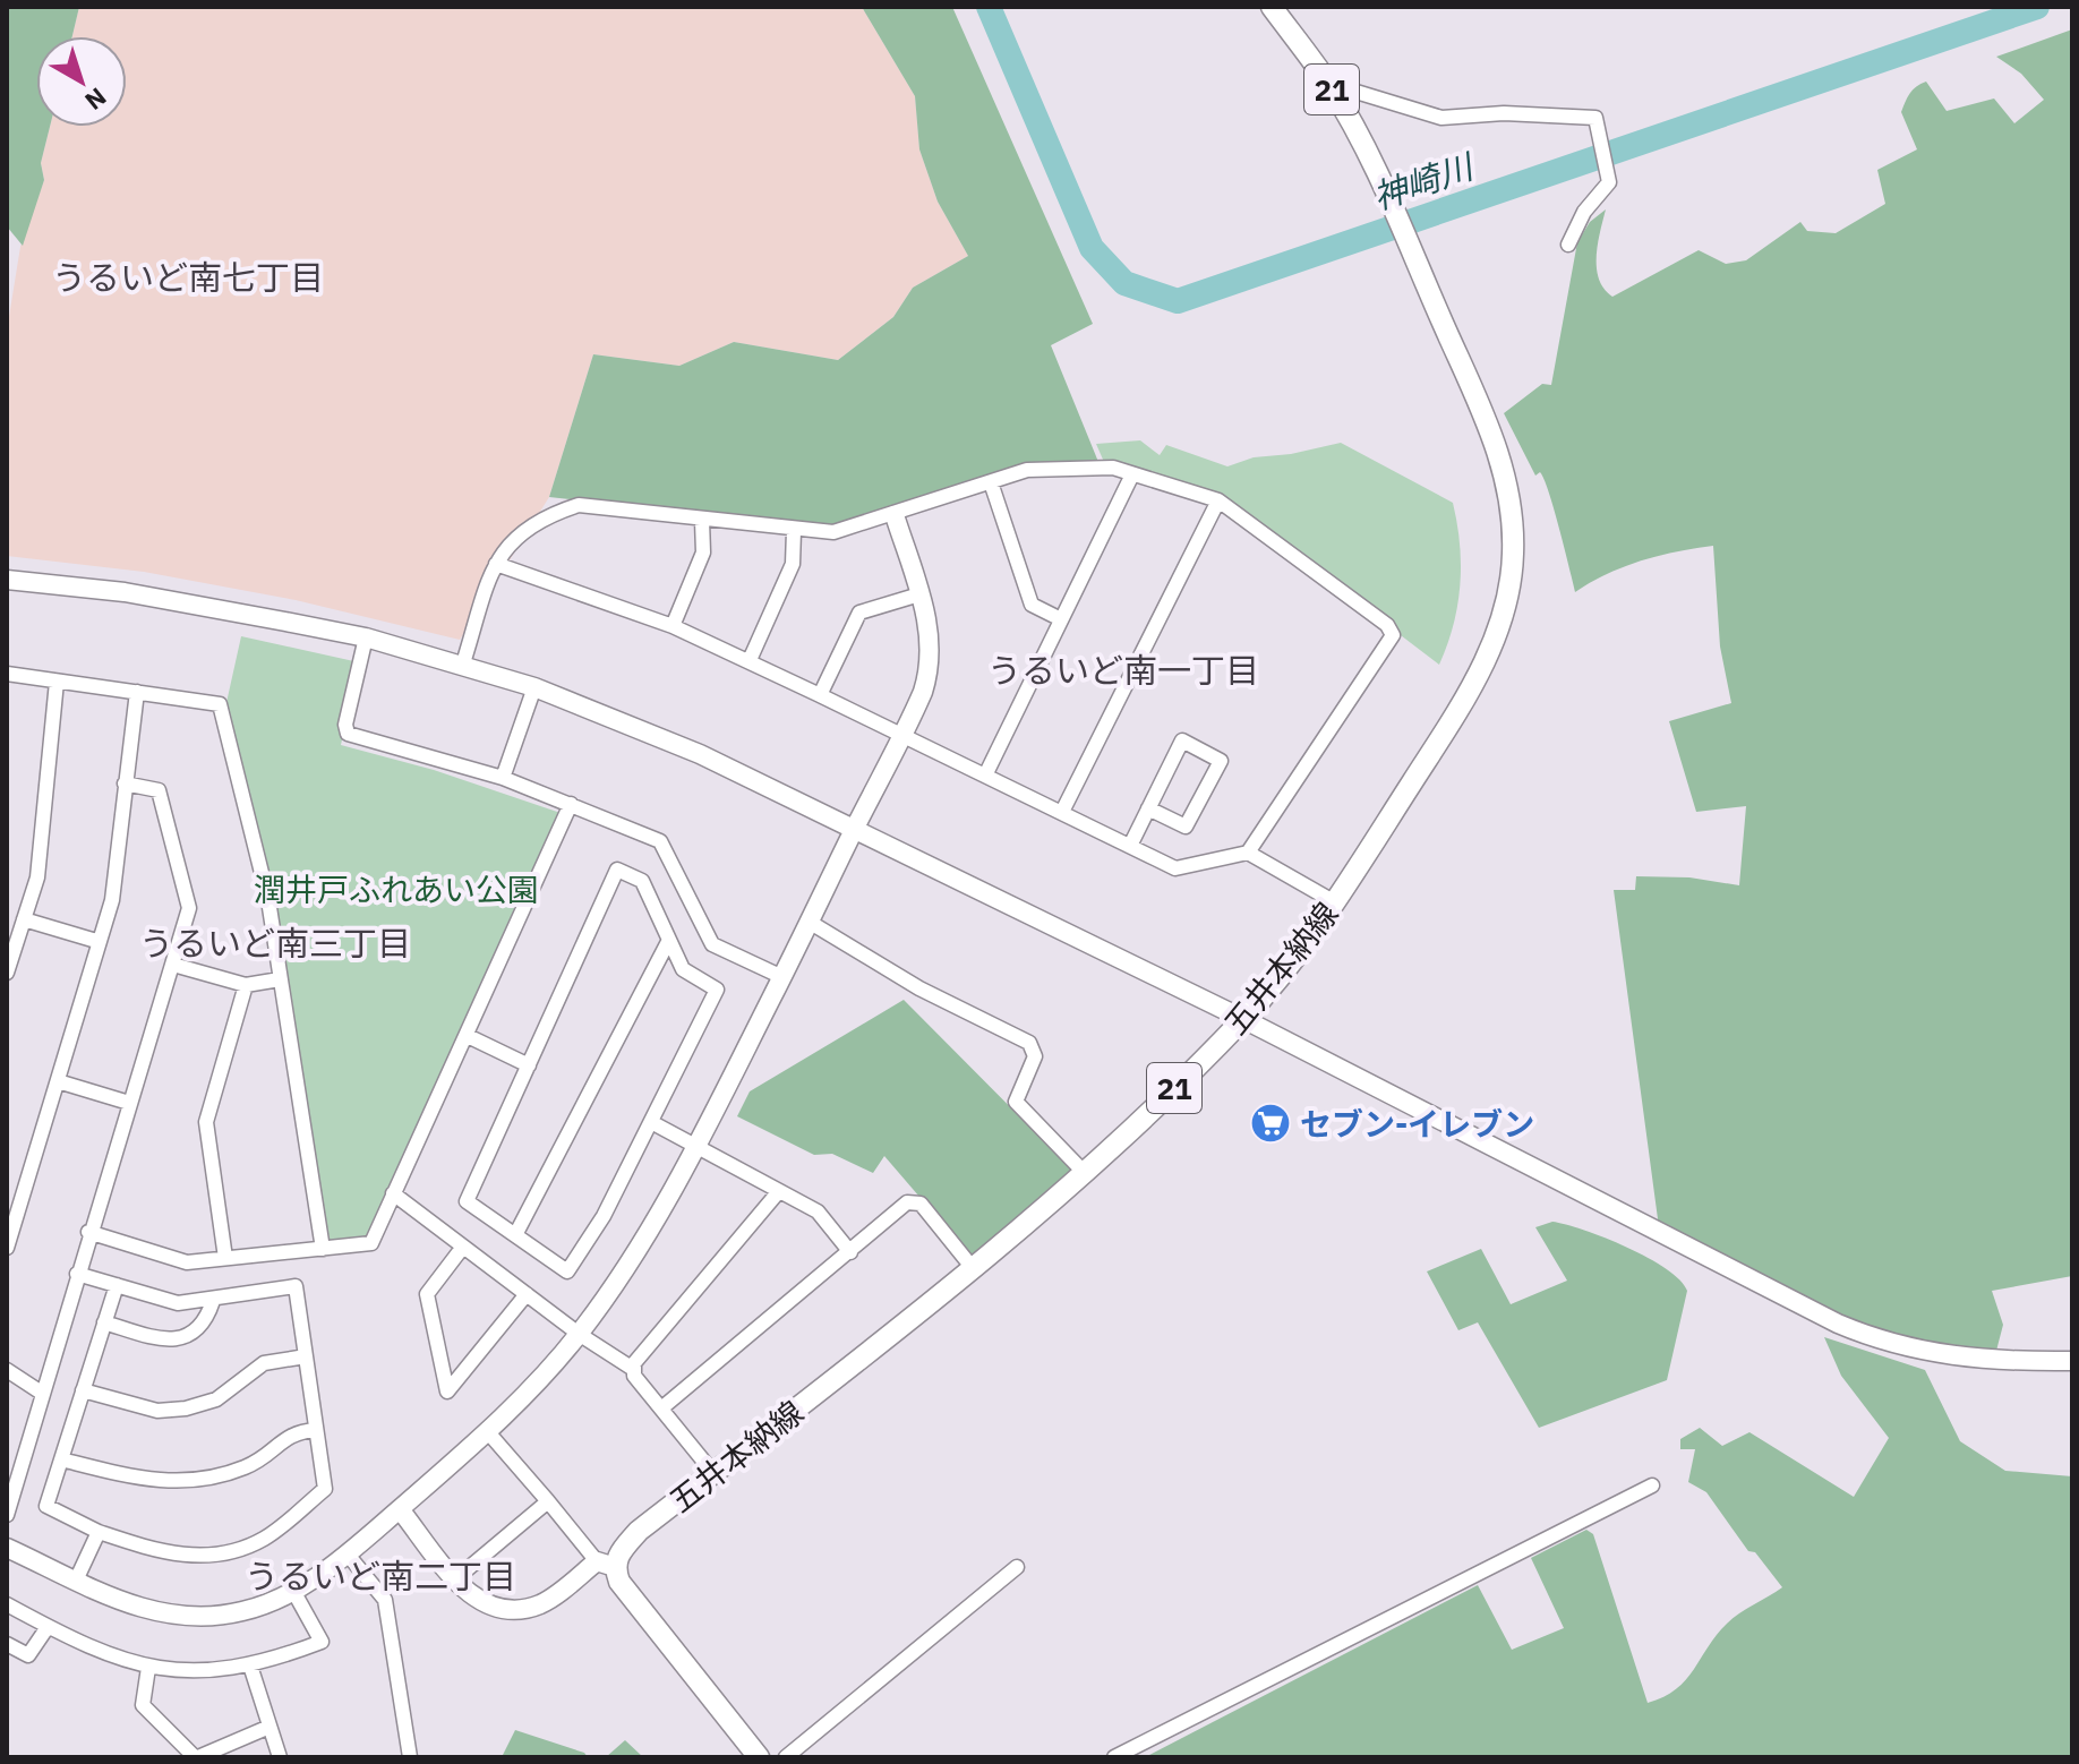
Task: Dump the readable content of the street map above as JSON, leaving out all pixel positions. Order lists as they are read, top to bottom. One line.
{"streets":{"main road":["21","五井本納線"]},"districts":["うるいど南七丁目","うるいど南一丁目","うるいど南三丁目","うるいど南二丁目"],"water":["神崎川"],"parks":["潤井戸ふれあい公園"],"places":{"supermarket":["セブン-イレブン"]},"north":"bottom right"}
